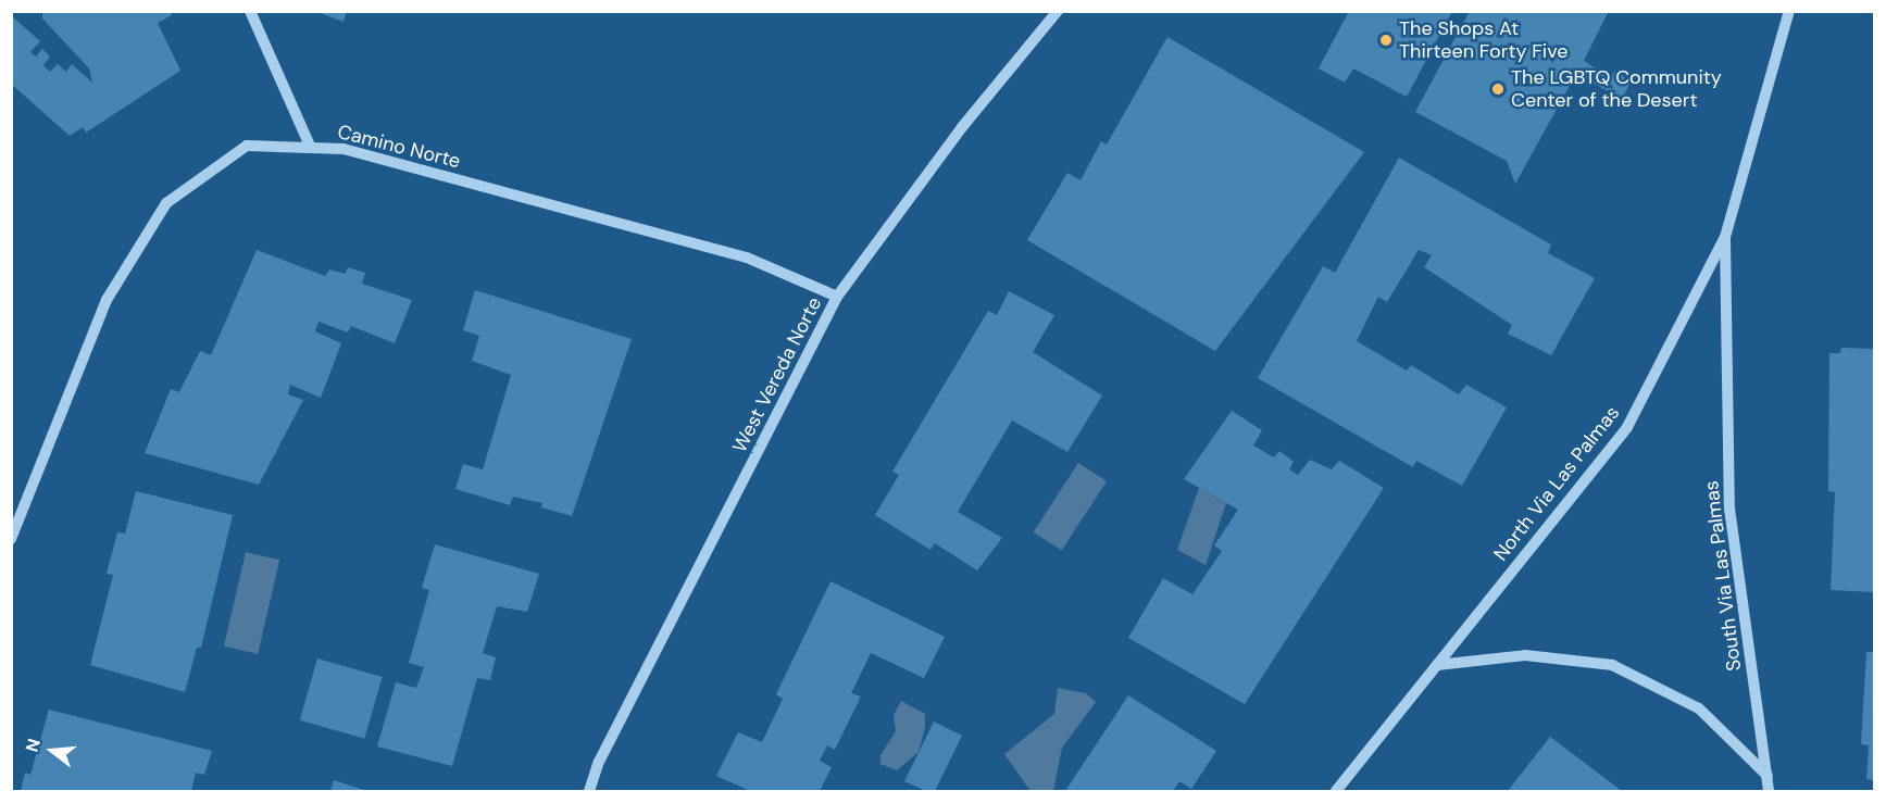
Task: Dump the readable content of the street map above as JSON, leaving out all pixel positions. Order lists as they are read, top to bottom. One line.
{"streets":{"street":["Camino Norte","West Vereda Norte","North Via Las Palmas","South Via Las Palmas"]},"crossings":[["Camino Norte","West Vereda Norte"],["North Via Las Palmas","South Via Las Palmas"]],"places":["The Shops At Thirteen Forty Five","The LGBTQ Community Center of the Desert"],"north":"left"}
